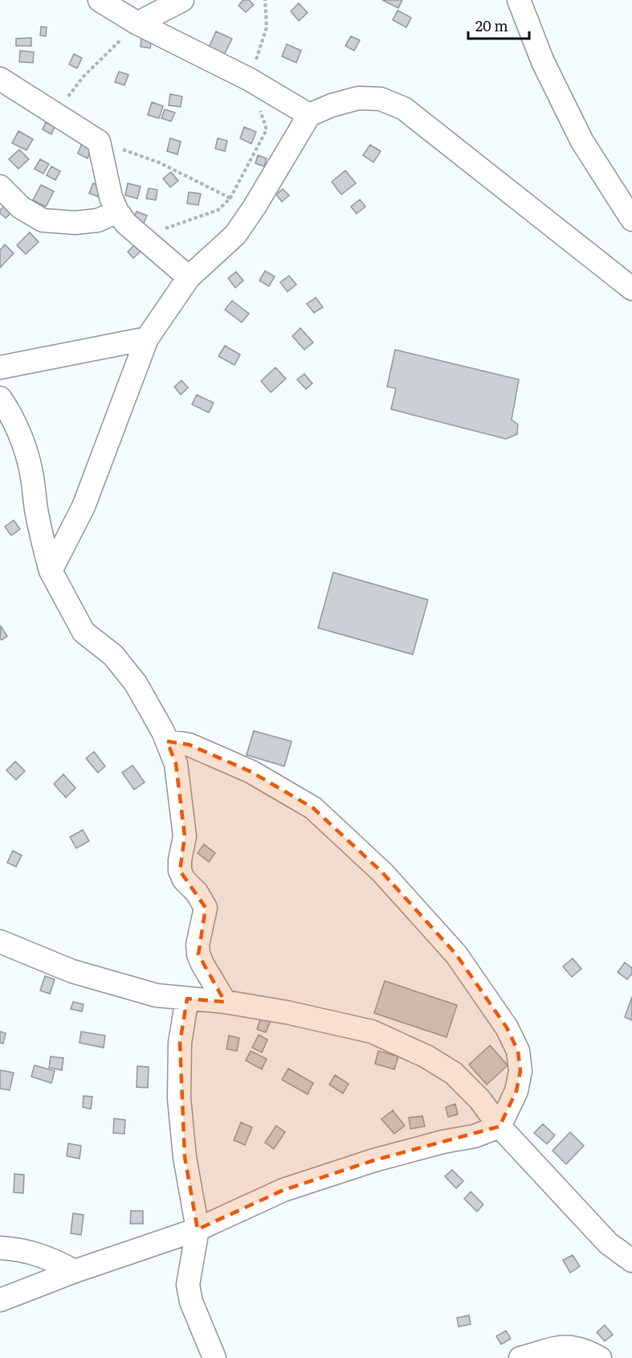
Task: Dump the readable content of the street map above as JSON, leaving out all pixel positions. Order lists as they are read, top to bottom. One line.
{"scale_bar":"20 m"}
